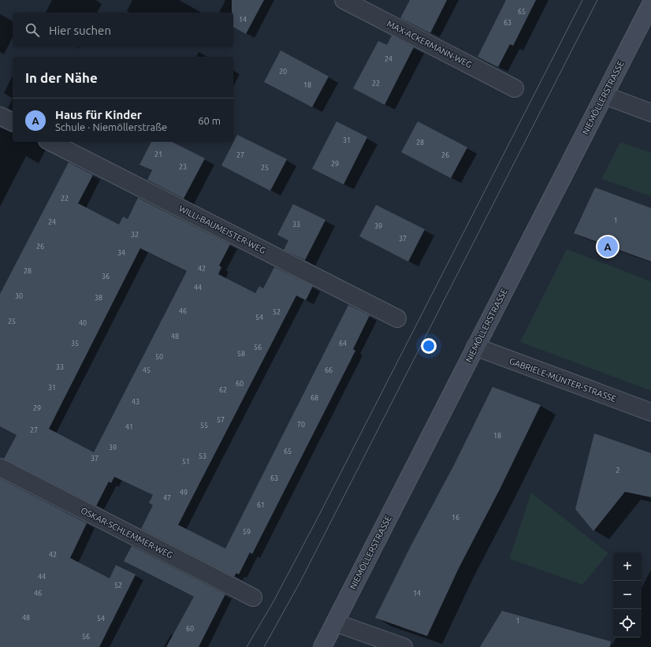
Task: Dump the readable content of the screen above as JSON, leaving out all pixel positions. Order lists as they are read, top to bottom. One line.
{"streets":{"main road":["NIEMÖLLERSTRASSE"],"street":["MAX-ACKERMANN-WEG","WILLI-BAUMEISTER-WEG","GABRIELE-MÜNTER-STRASSE","OSKAR-SCHLEMMER-WEG"]},"crossings":[["NIEMÖLLERSTRASSE","GABRIELE-MÜNTER-STRASSE"]],"house_numbers":["65","14","63","24","20","22","18","31","28","21","27","26","29","23","25","22","1","24","33","39","32","37","26","34","42","28","36","44","30","38","46","52","54","25","40","48","35","64","56","58","50","33","45","66","60","31","62","68","43","29","57","70","55","41","27","18","39","65","53","37","51","2","63","49","47","61","16","59","42","44","52","46","14","48","54","1","60","56"],"page":{"search":"Hier suchen","heading":"In der Nähe","list":[{"mark":"A","name":"Haus für Kinder","note":"Schule · Niemöllerstraße","value":"60 m"}],"pins":"A","map_buttons":["+","−"]}}
